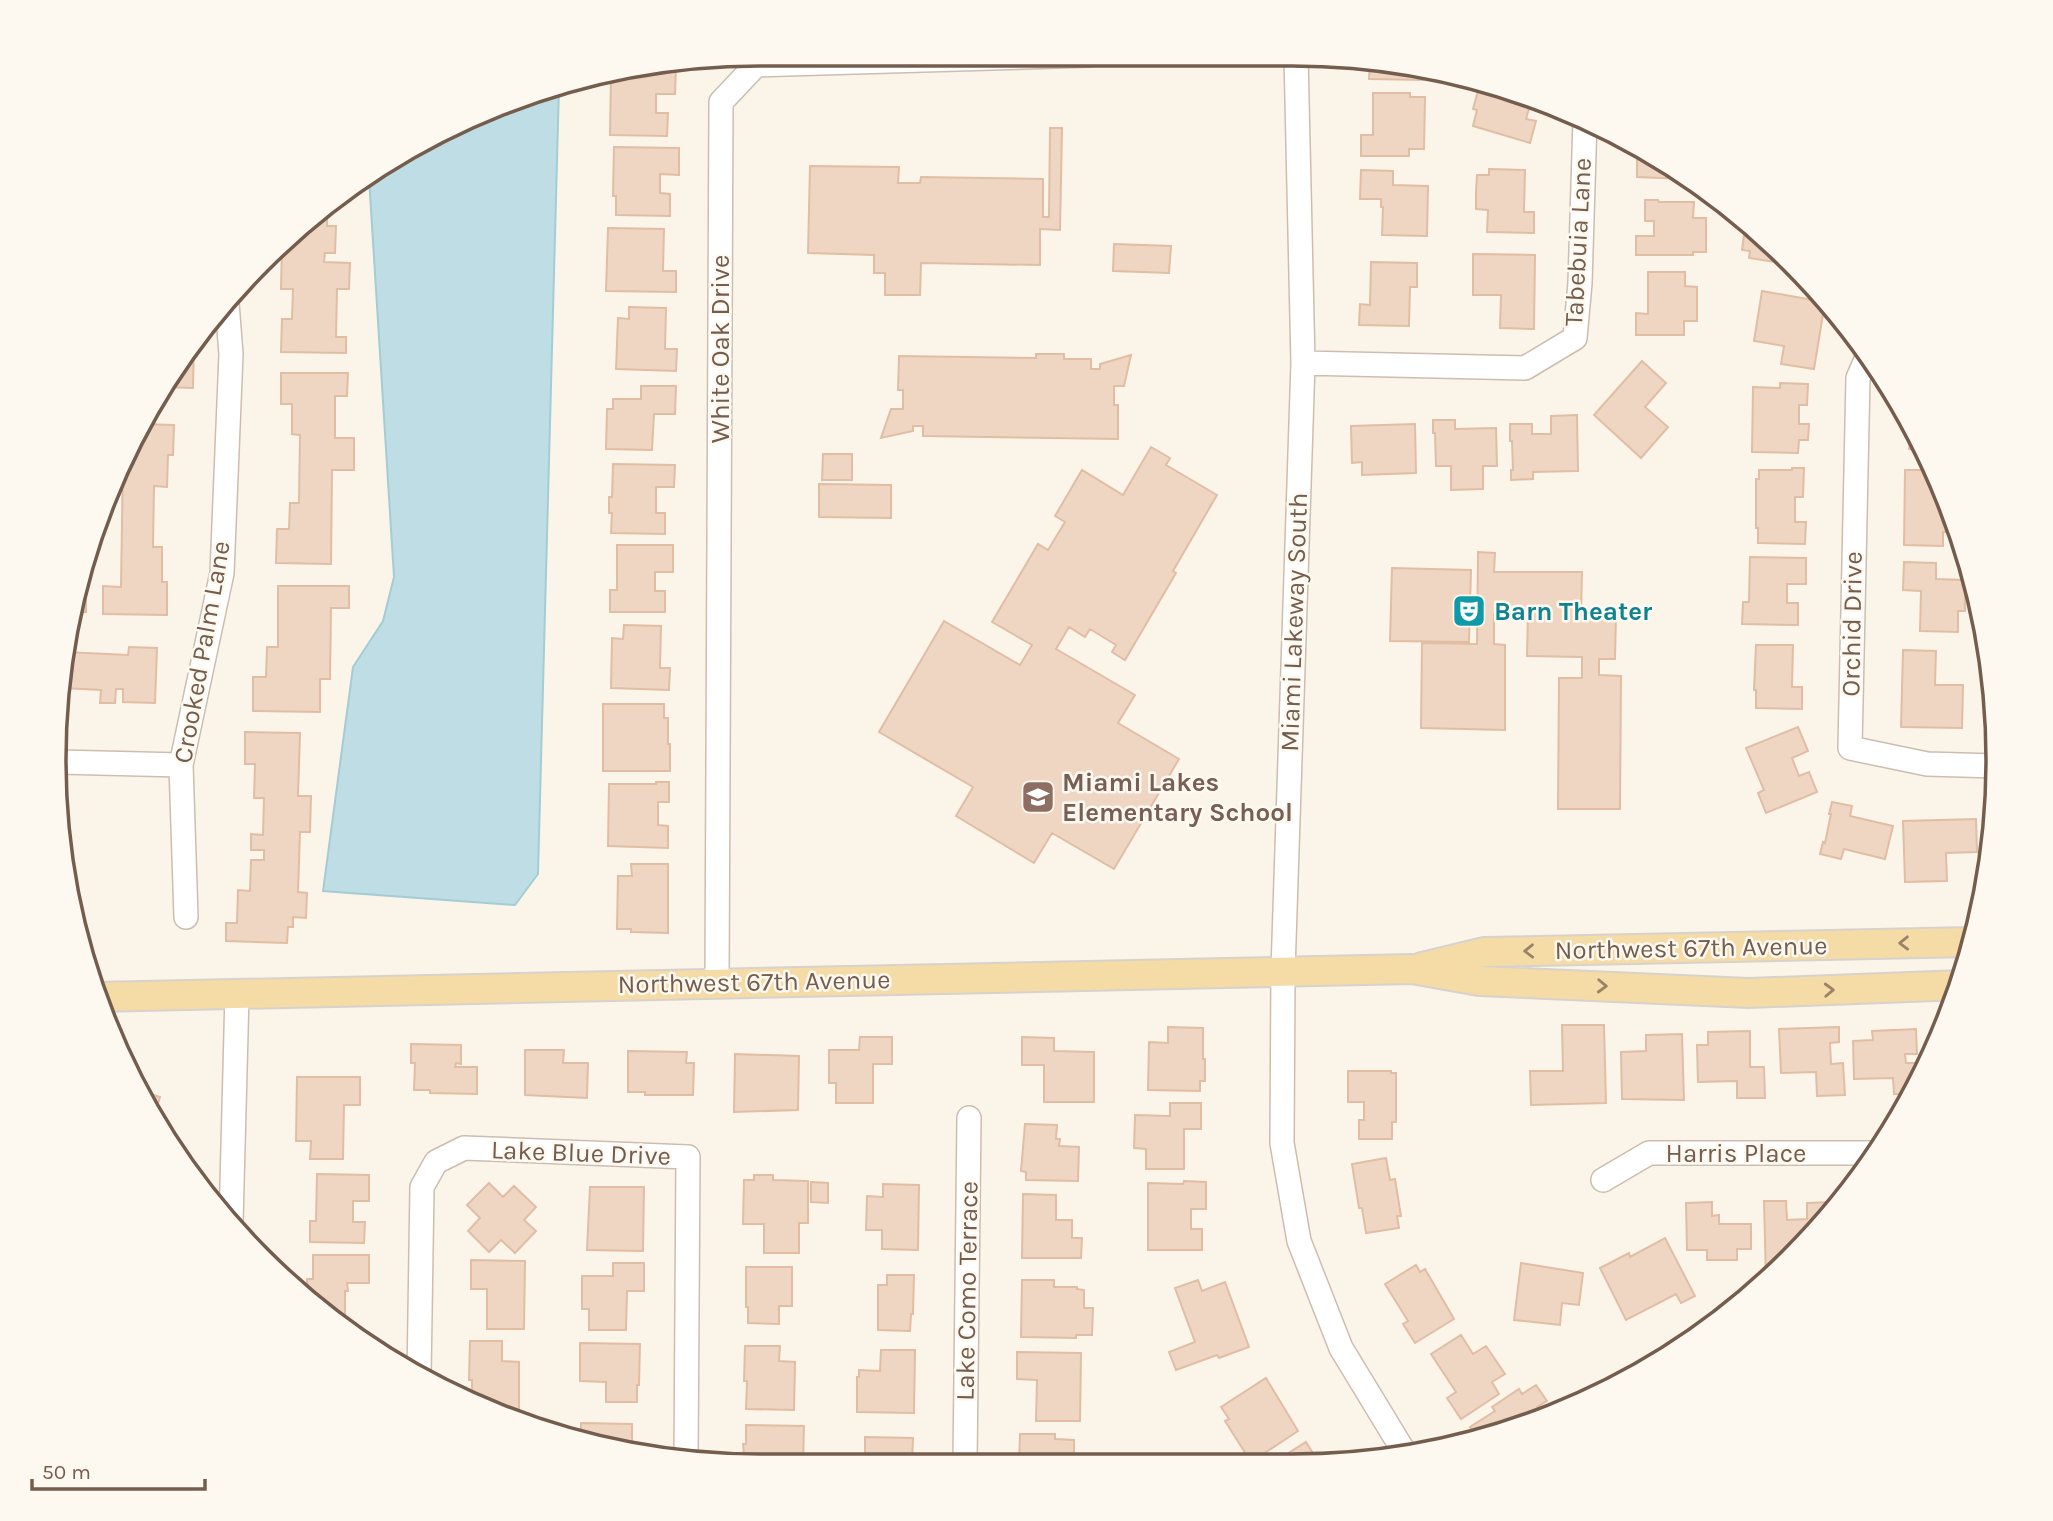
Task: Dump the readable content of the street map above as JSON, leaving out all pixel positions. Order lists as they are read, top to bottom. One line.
{"streets":{"main road":["Northwest 67th Avenue"],"street":["Tabebuia Lane","White Oak Drive","Miami Lakeway South","Orchid Drive","Crooked Palm Lane","Lake Blue Drive","Harris Place","Lake Como Terrace"]},"crossings":[["Tabebuia Lane","Miami Lakeway South"],["White Oak Drive","Northwest 67th Avenue"],["Miami Lakeway South","Northwest 67th Avenue"]],"places":{"theatre":["Barn Theater"],"school or university":["Miami Lakes Elementary School"]},"scale_bar":"50 m"}
